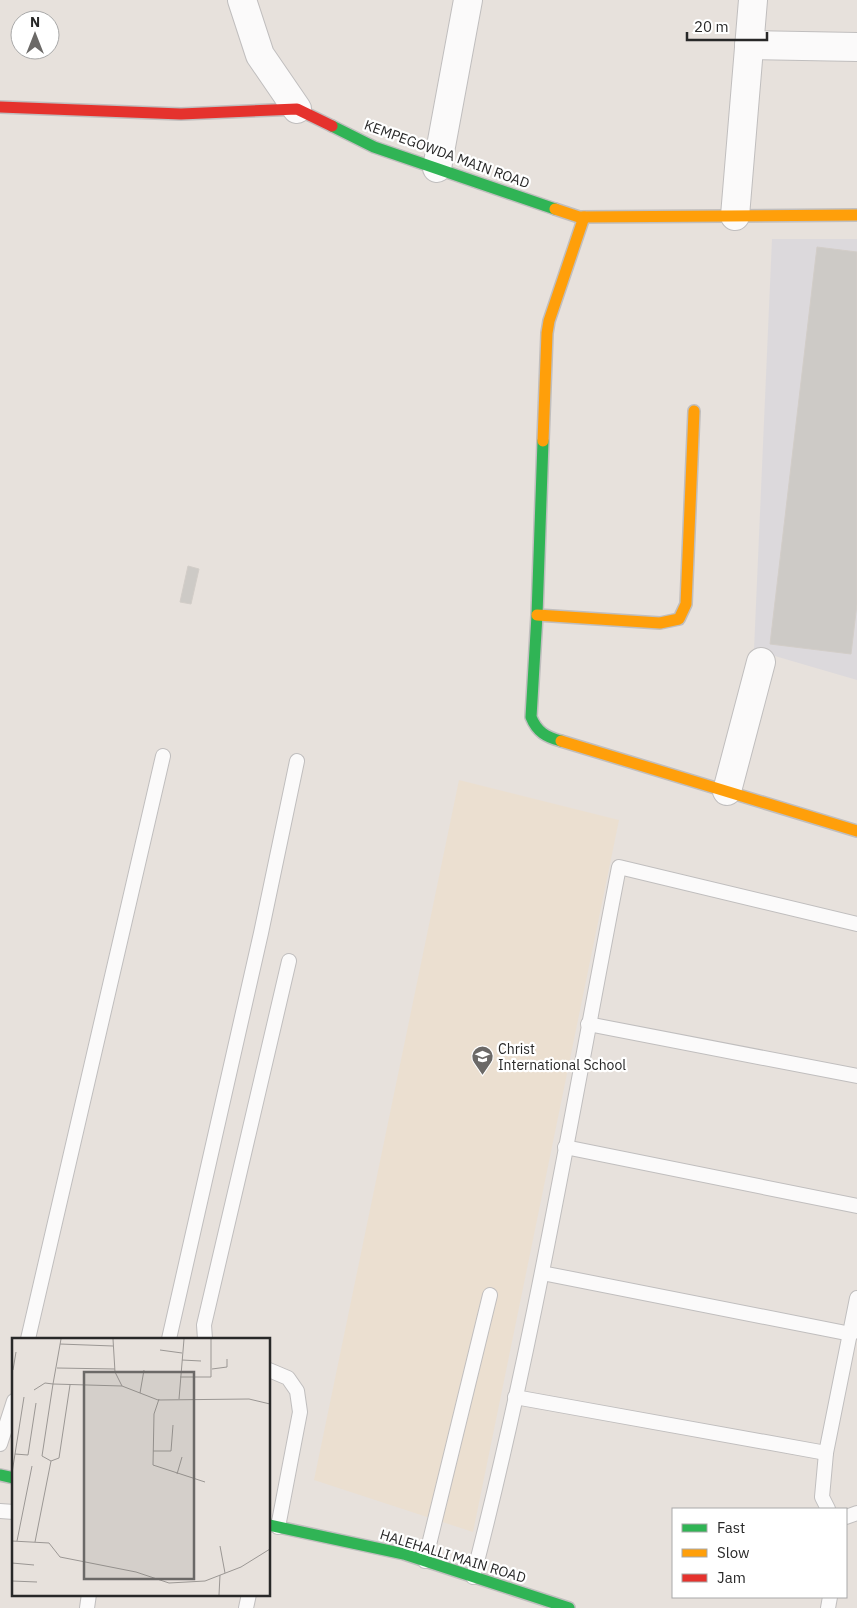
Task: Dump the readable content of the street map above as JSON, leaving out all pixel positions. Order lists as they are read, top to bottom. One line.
{"streets":{"street":["KEMPEGOWDA MAIN ROAD","HALEHALLI MAIN ROAD"]},"places":{"school or university":["Christ International School"]},"legend":["Fast","Slow","Jam"],"scale_bar":"20 m","north":"top"}
